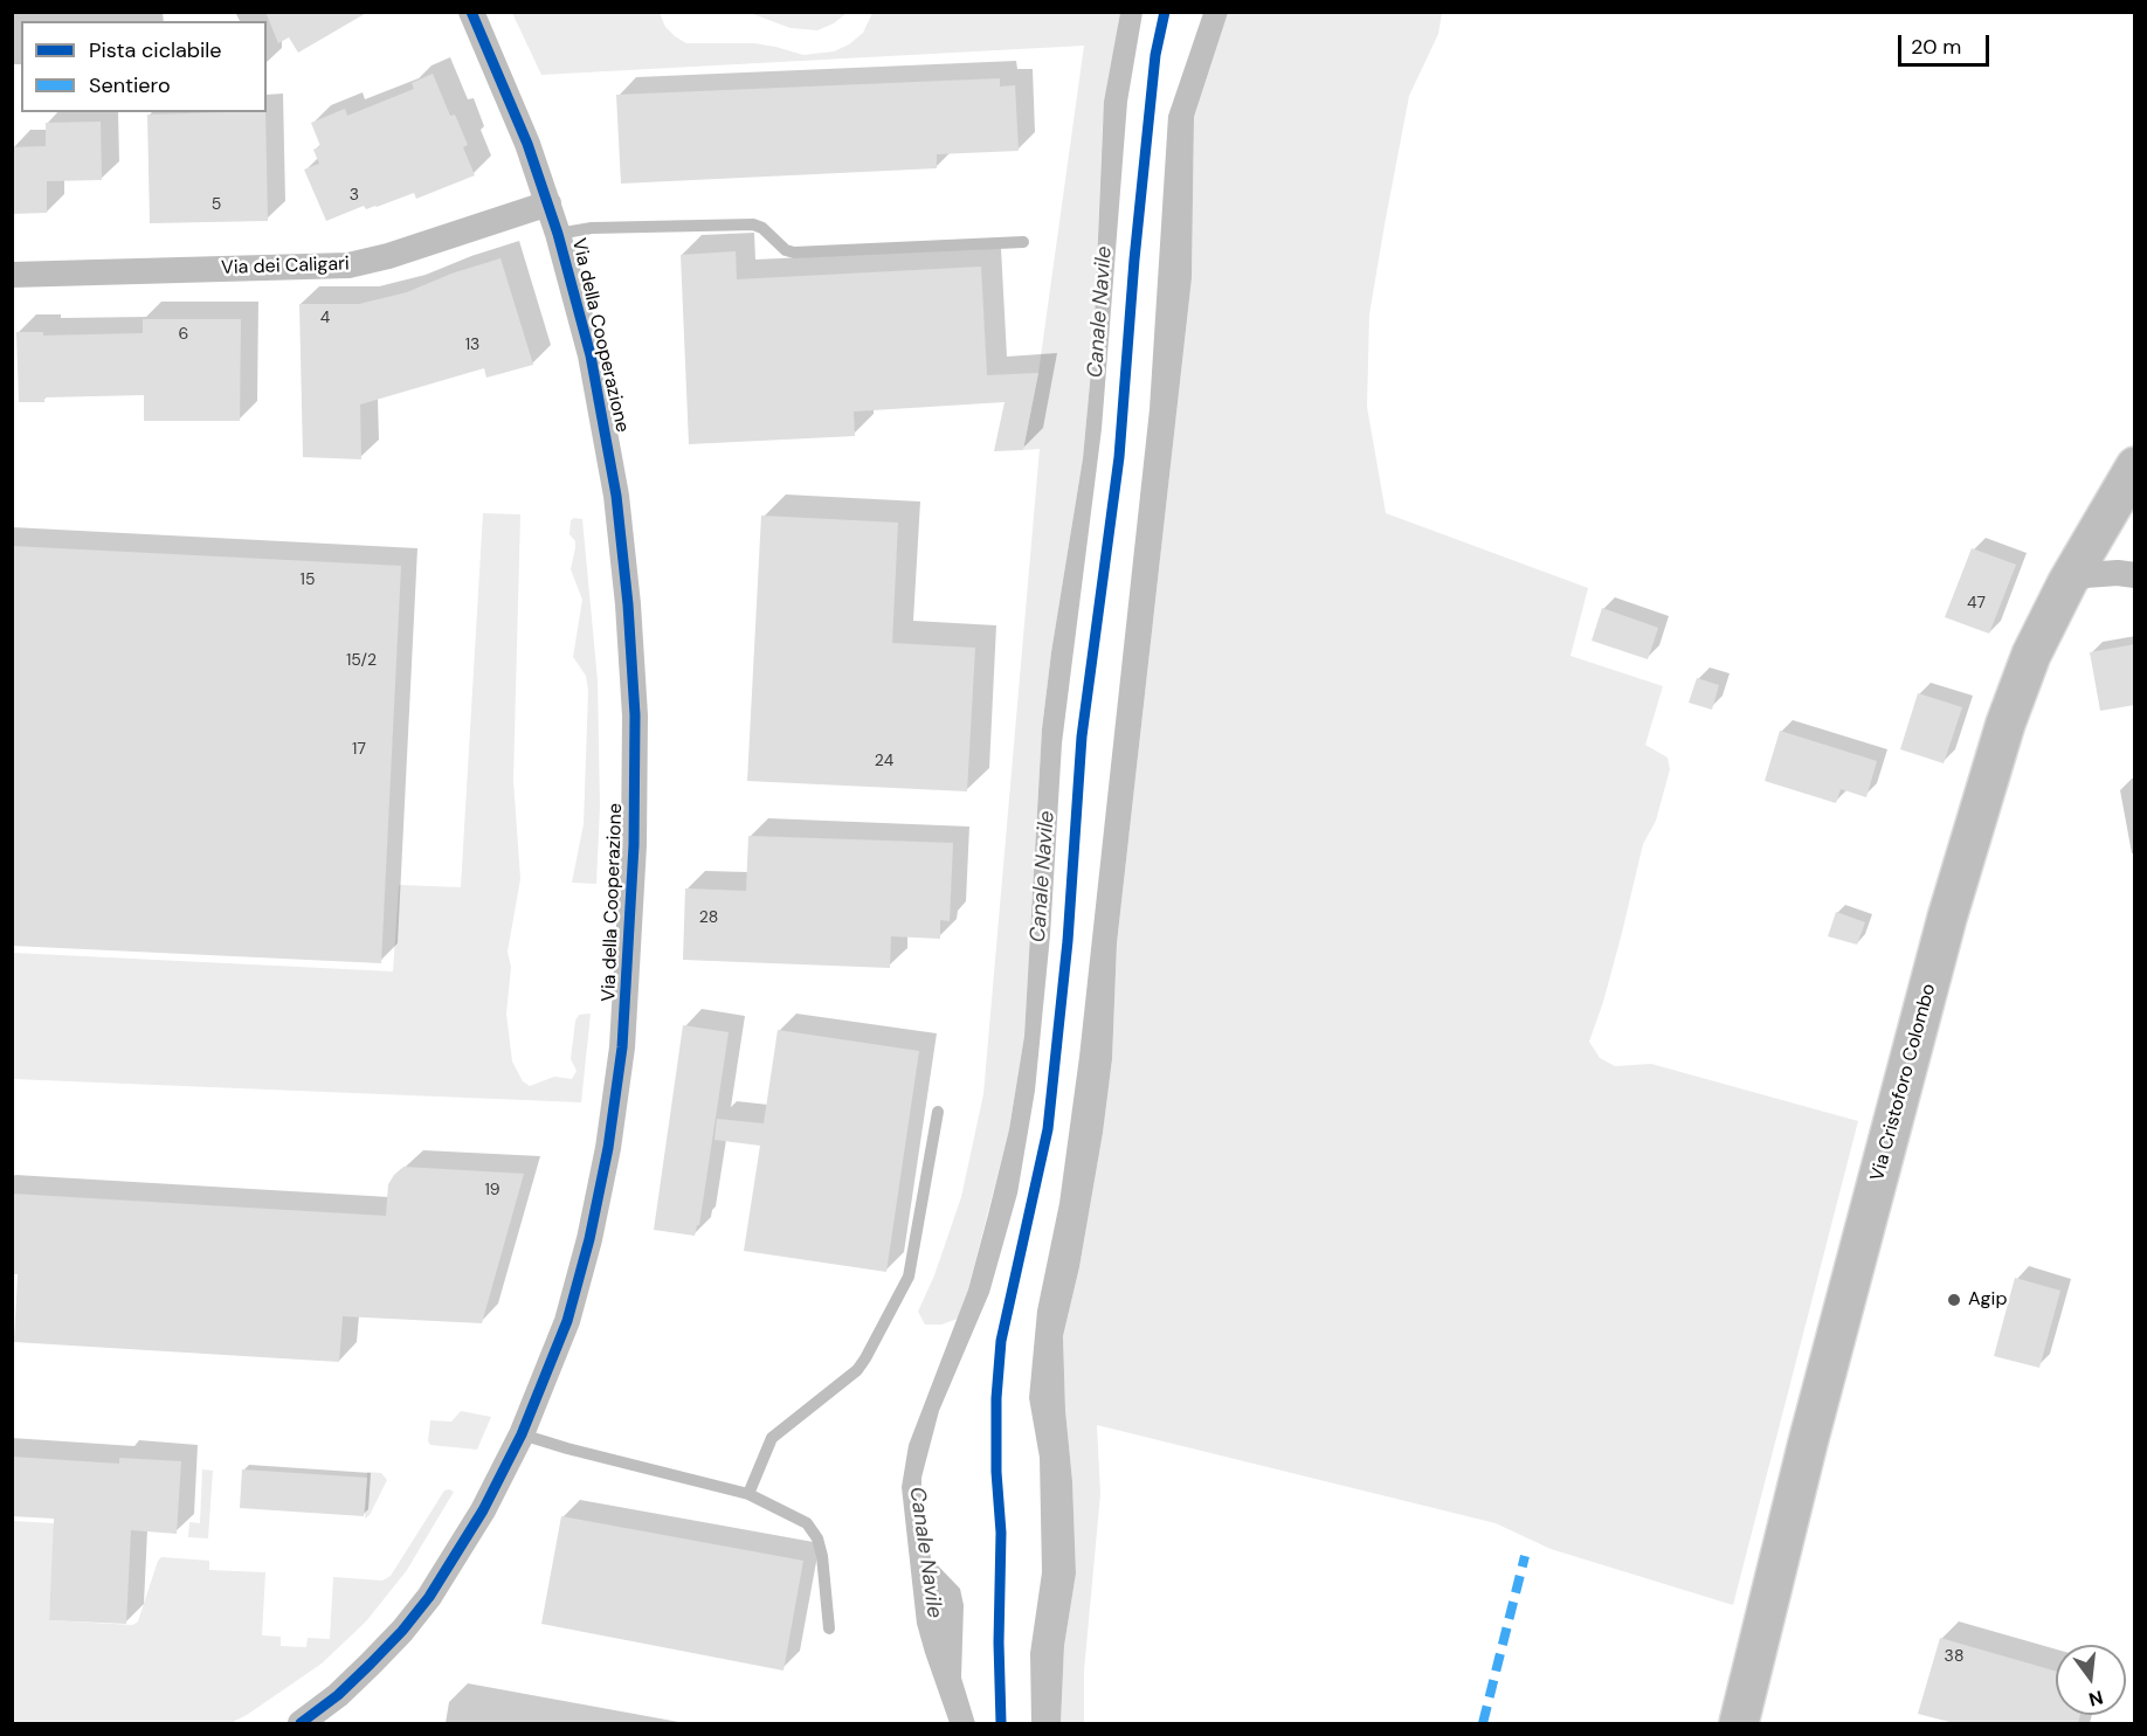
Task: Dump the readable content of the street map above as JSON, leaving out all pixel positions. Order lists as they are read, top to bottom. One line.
{"streets":{"main road":["Via Cristoforo Colombo"],"street":["Via dei Caligari","Via della Cooperazione"]},"crossings":[["Via dei Caligari","Via della Cooperazione"]],"water":["Canale Navile"],"places":["Agip"],"house_numbers":["3","5","4","6","13","15","47","15/2","17","24","28","19","38"],"legend":["Pista ciclabile","Sentiero"],"scale_bar":"20 m","north":"bottom"}
